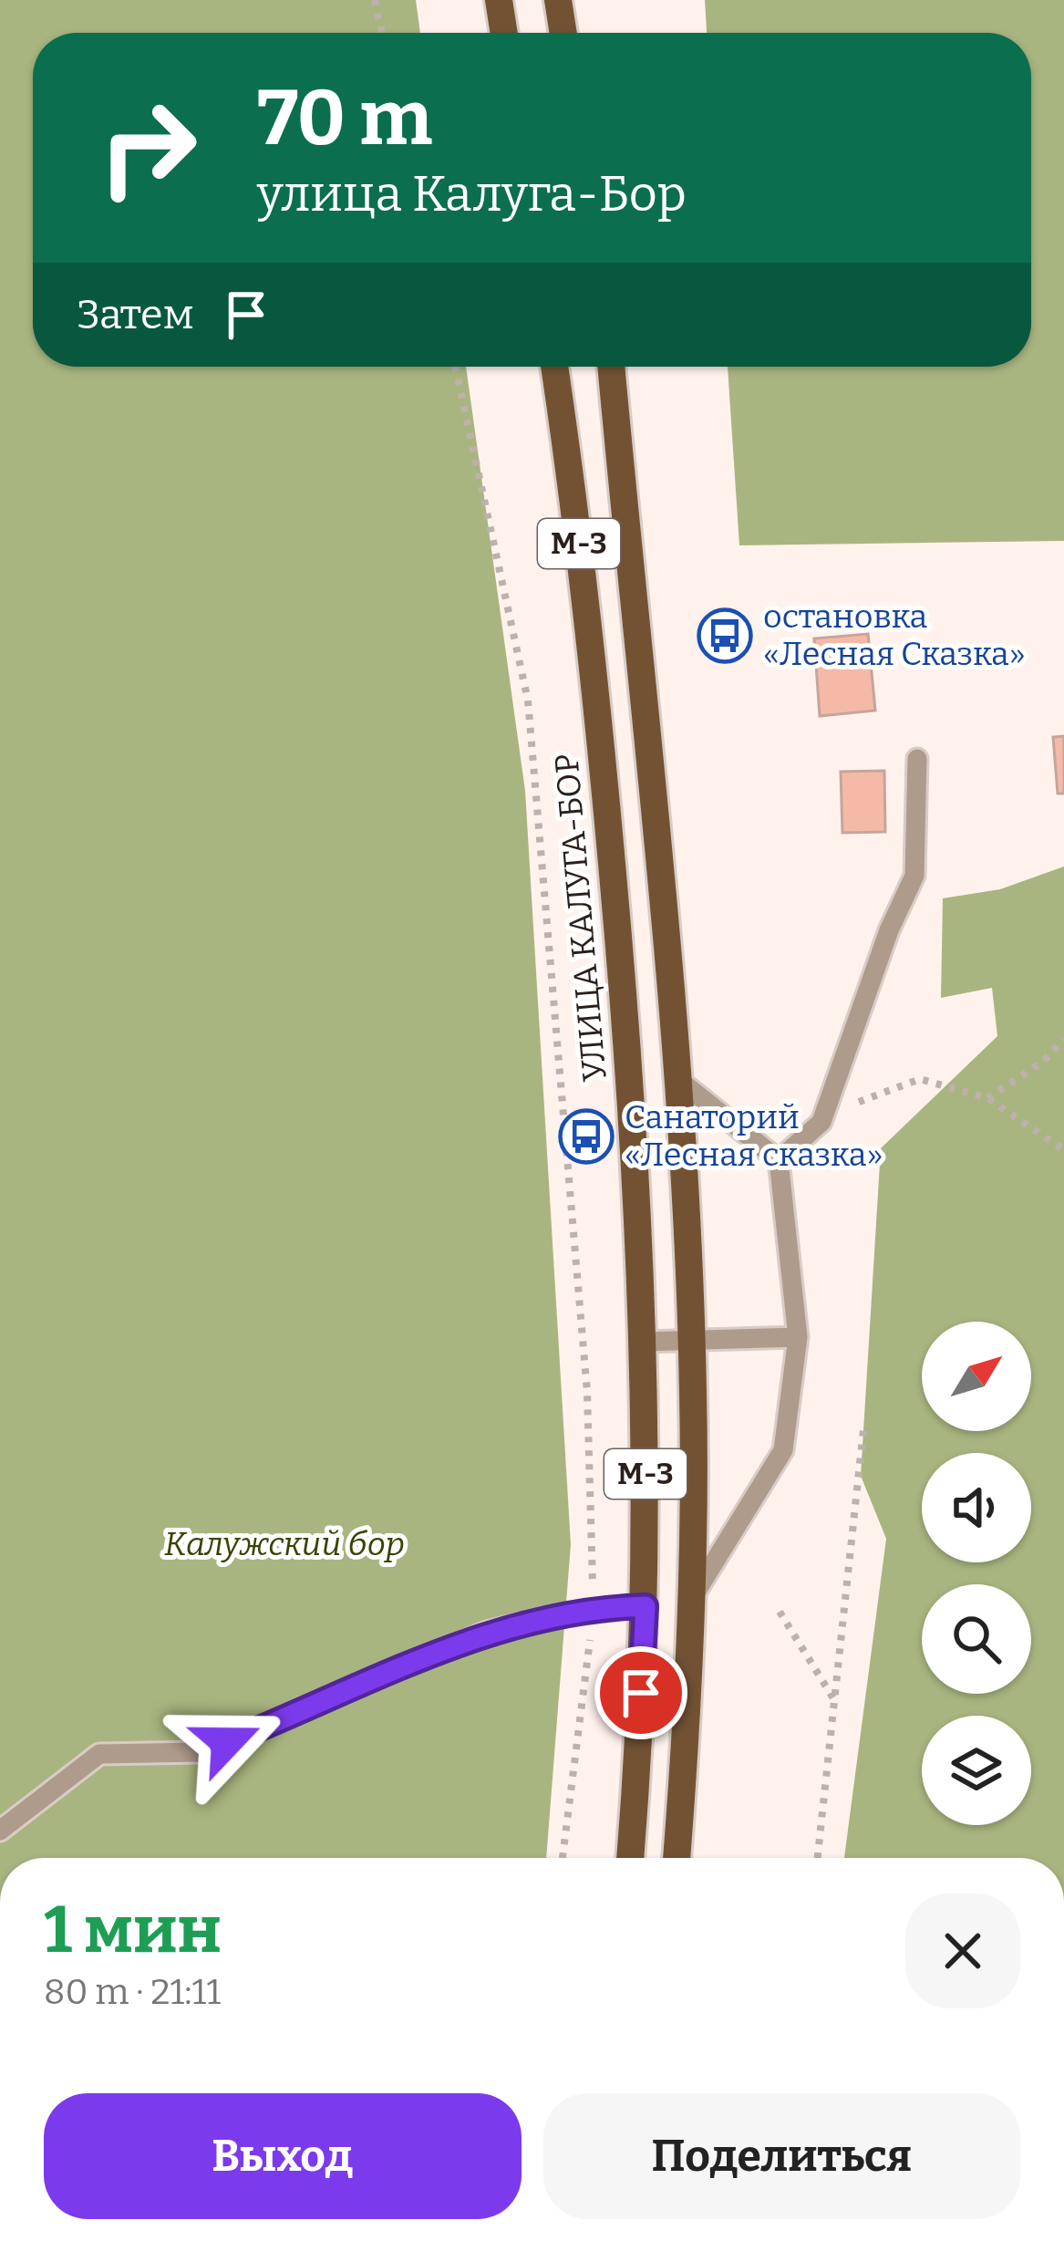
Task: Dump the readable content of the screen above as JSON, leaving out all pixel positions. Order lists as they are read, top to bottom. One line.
{"streets":{"main road":["М-3","УЛИЦА КАЛУГА-БОР"]},"parks":["Калужский бор"],"places":{"bus stop":["остановка «Лесная Сказка»","Санаторий «Лесная сказка»"]},"north":"top right","page":{"turn":["70 m","улица Калуга-Бор"],"then":"Затем","heading":["1 мин","80 m · 21:11"],"buttons":["Выход","Поделиться"]}}
